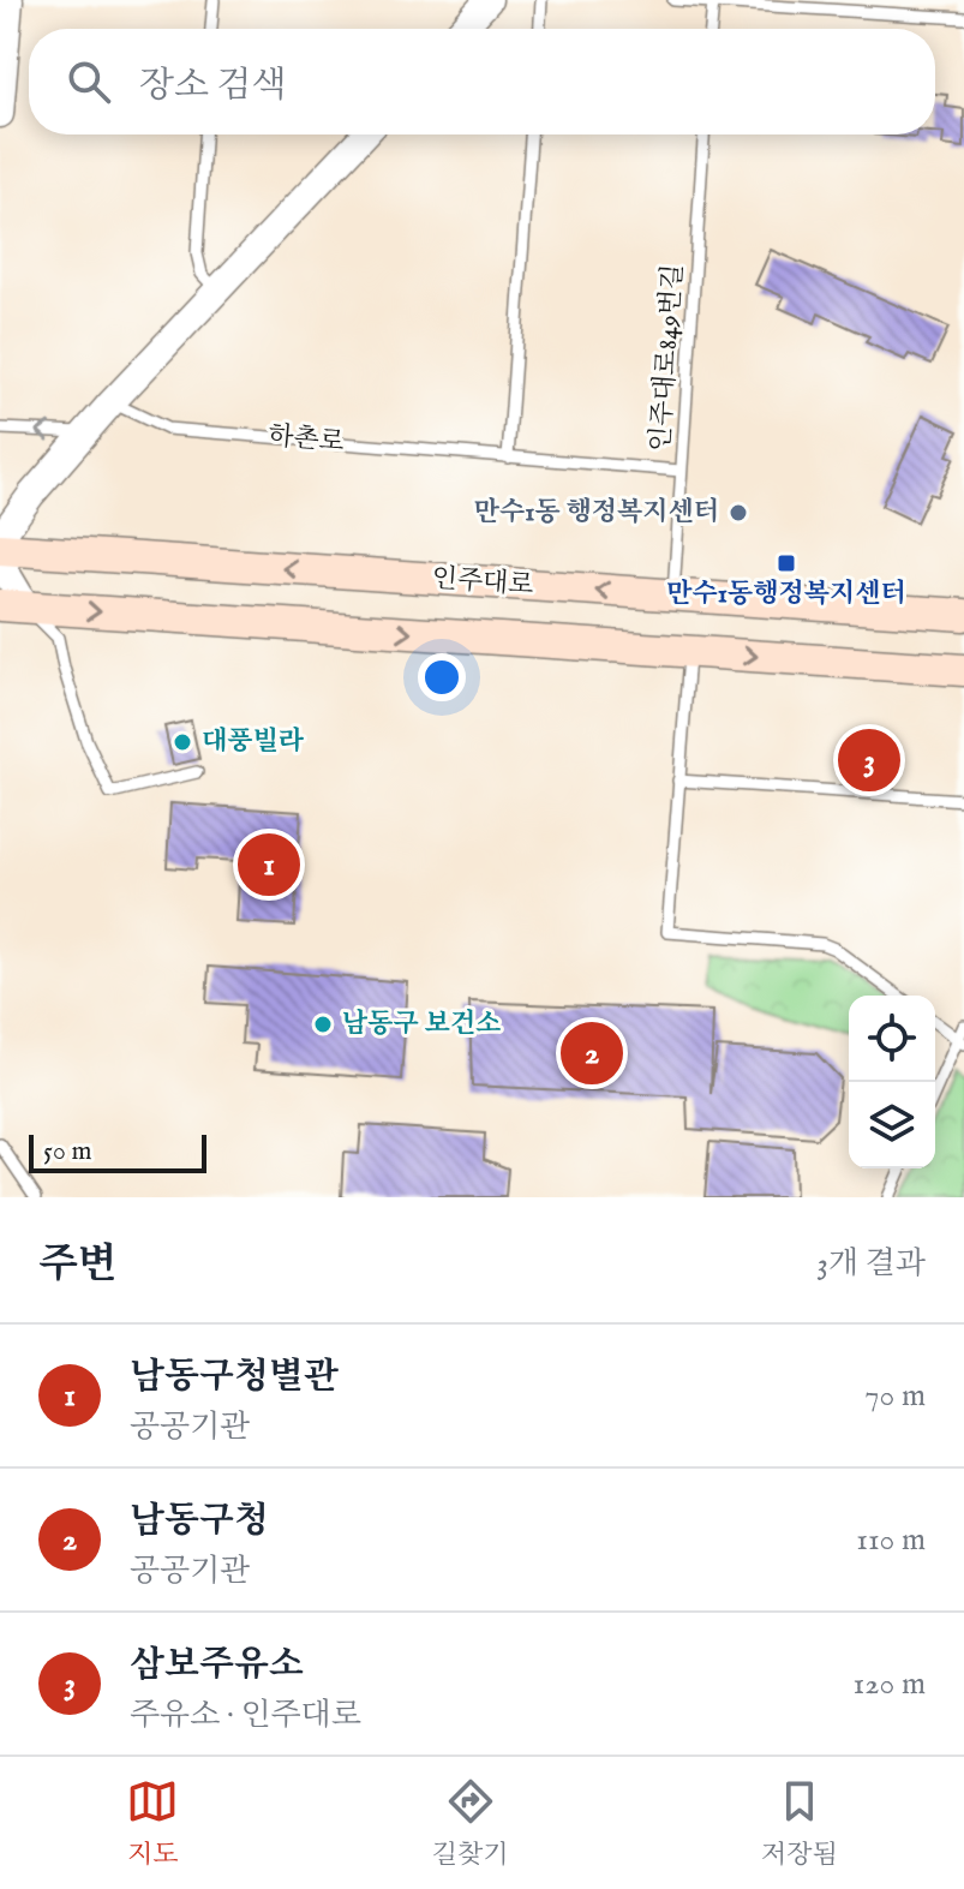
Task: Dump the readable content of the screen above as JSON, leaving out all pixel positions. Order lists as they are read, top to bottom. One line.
{"streets":{"main road":["인주대로"],"lane":["인주대로849번길","하촌로"]},"crossings":[["인주대로849번길","하촌로"],["인주대로849번길","인주대로"]],"places":{"other":["만수1동 행정복지센터","대풍빌라","남동구 보건소"],"transit":["만수1동행정복지센터"]},"scale_bar":"50 m","page":{"search":"장소 검색","pins":["3","1","2"],"scale":"50 m","heading":["주변","3개 결과"],"list":[{"mark":"1","name":"남동구청별관","note":"공공기관","value":"70 m"},{"mark":"2","name":"남동구청","note":"공공기관","value":"110 m"},{"mark":"3","name":"삼보주유소","note":"주유소 · 인주대로","value":"120 m"}],"nav":["지도","길찾기","저장됨"]}}
